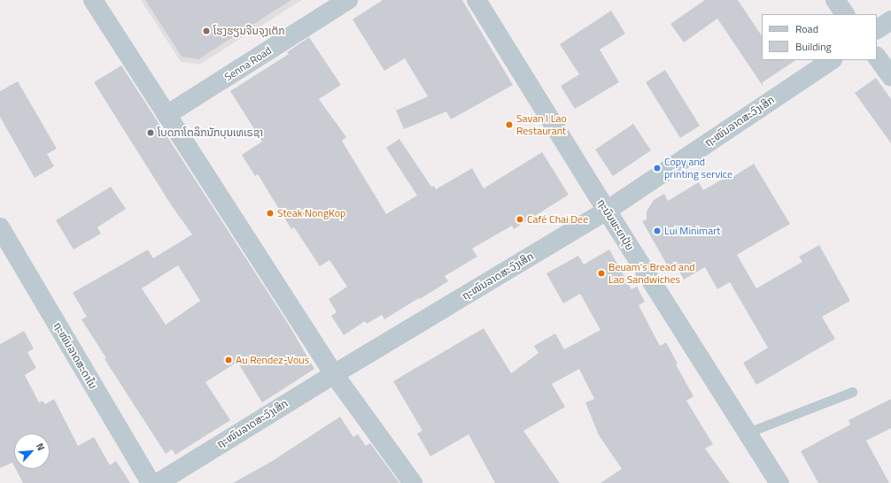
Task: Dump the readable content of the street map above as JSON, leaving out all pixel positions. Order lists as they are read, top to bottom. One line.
{"streets":{"street":["Senna Road","ຖະໜົນລາດສະວົງເສິກ","ຖະນົນພະຍາປຸ້ຍ","ຖະໜົນລາດສະດາໄນ"]},"crossings":[["ຖະໜົນລາດສະວົງເສິກ","ຖະນົນພະຍາປຸ້ຍ"]],"places":["ໂຮງຮຽນຈີນຈຸງເຕັກ","Savan I Lao Restaurant","ໂບດກາໂຕລິກນັກບຸນເທເຣຊາ","Copy and printing service","Steak NongKop","Café Chai Dee","Lui Minimart","Beuam's Bread and Lao Sandwiches","Au Rendez-Vous"],"legend":["Road","Building"],"north":"top right"}
